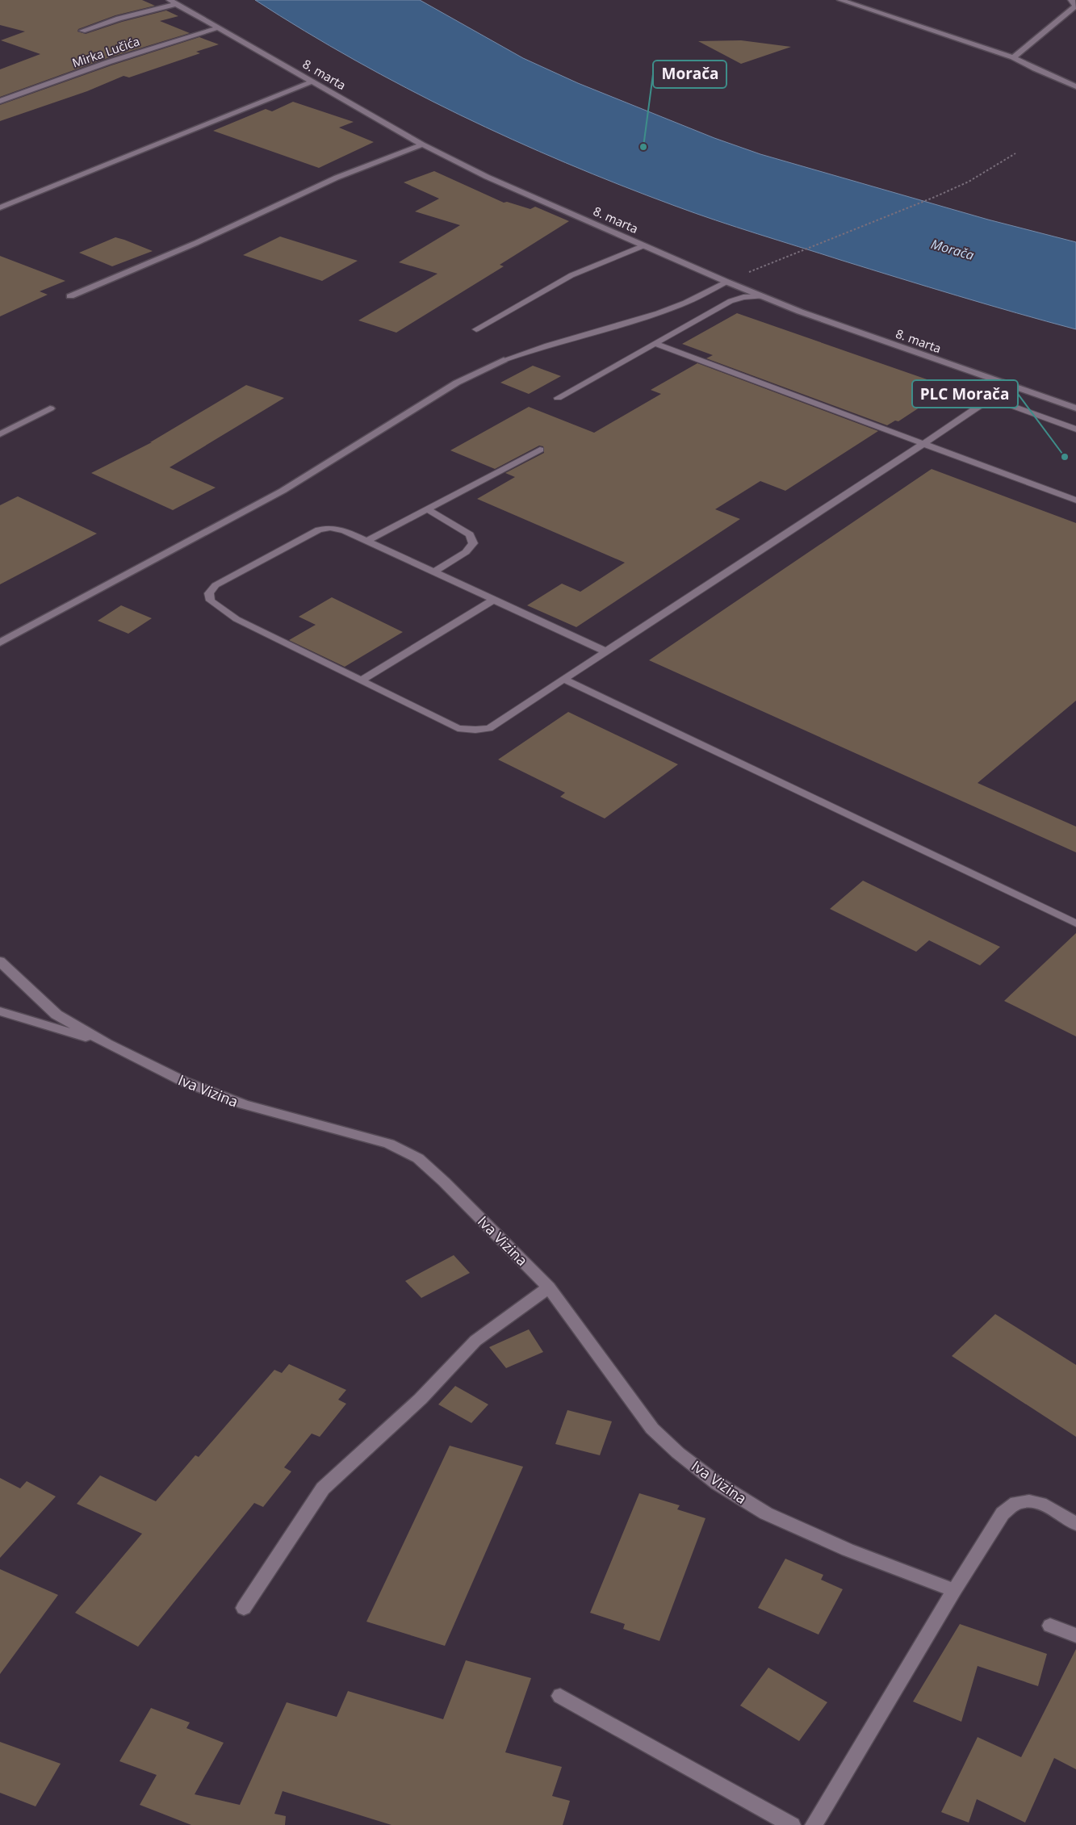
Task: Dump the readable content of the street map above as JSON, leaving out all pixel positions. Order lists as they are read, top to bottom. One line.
{"streets":{"street":["Mirka Lučića","8. marta","Iva Vizina"]},"crossings":[["Mirka Lučića","8. marta"]],"water":["Morača"],"places":["Morača","PLC Morača"]}
